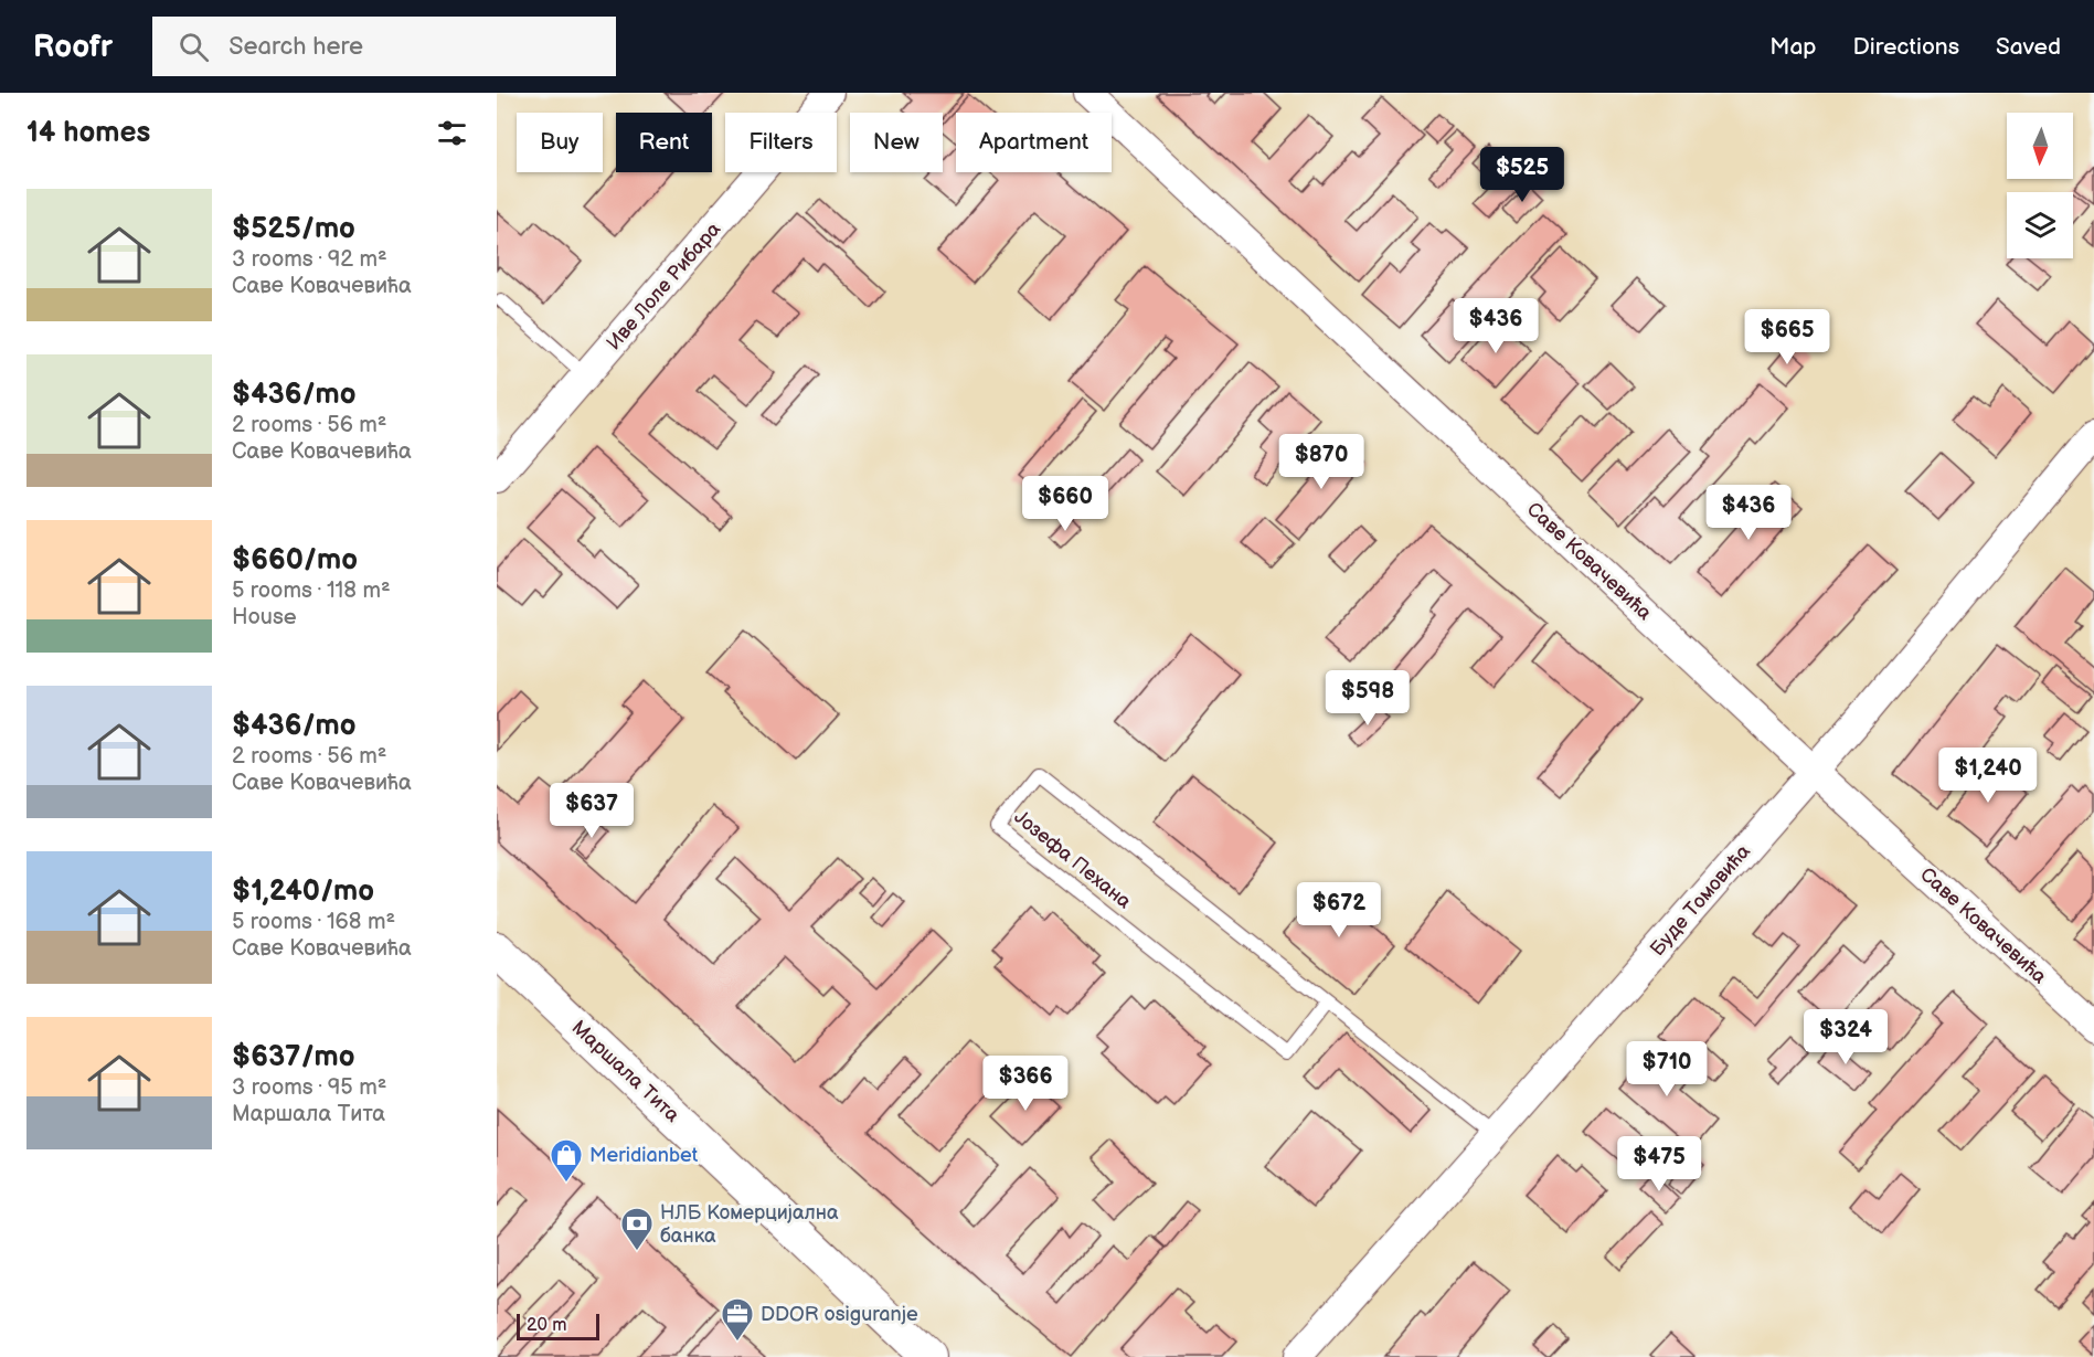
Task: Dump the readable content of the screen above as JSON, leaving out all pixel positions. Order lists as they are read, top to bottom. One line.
{"streets":{"street":["Иве Лоле Рибара","Саве Ковачевића","Буде Томовића","Маршала Тита"],"lane":["Јозефа Пехана"]},"crossings":[["Саве Ковачевића","Буде Томовића"],["Јозефа Пехана","Буде Томовића"]],"places":{"shop":["Meridianbet"],"bank":["НЛБ Комерцијална банка"],"office":["DDOR osiguranje"]},"scale_bar":"20 m","north":"bottom","page":{"header":"Roofr","search":"Search here","nav":["Map","Directions","Saved"],"heading":"14 homes","chip":["Buy","Rent","Filters","New","Apartment"],"price":["$525","$436","$665","$870","$660","$436","$598","$1,240","$637","$672","$324","$710","$366","$475"],"list":[{"name":"$525/mo","note":"3 rooms · 92 m² · Саве Ковачевића"},{"name":"$436/mo","note":"2 rooms · 56 m² · Саве Ковачевића"},{"name":"$660/mo","note":"5 rooms · 118 m² · House"},{"name":"$436/mo","note":"2 rooms · 56 m² · Саве Ковачевића"},{"name":"$1,240/mo","note":"5 rooms · 168 m² · Саве Ковачевића"},{"name":"$637/mo","note":"3 rooms · 95 m² · Маршала Тита"}],"scale":"20 m"}}
